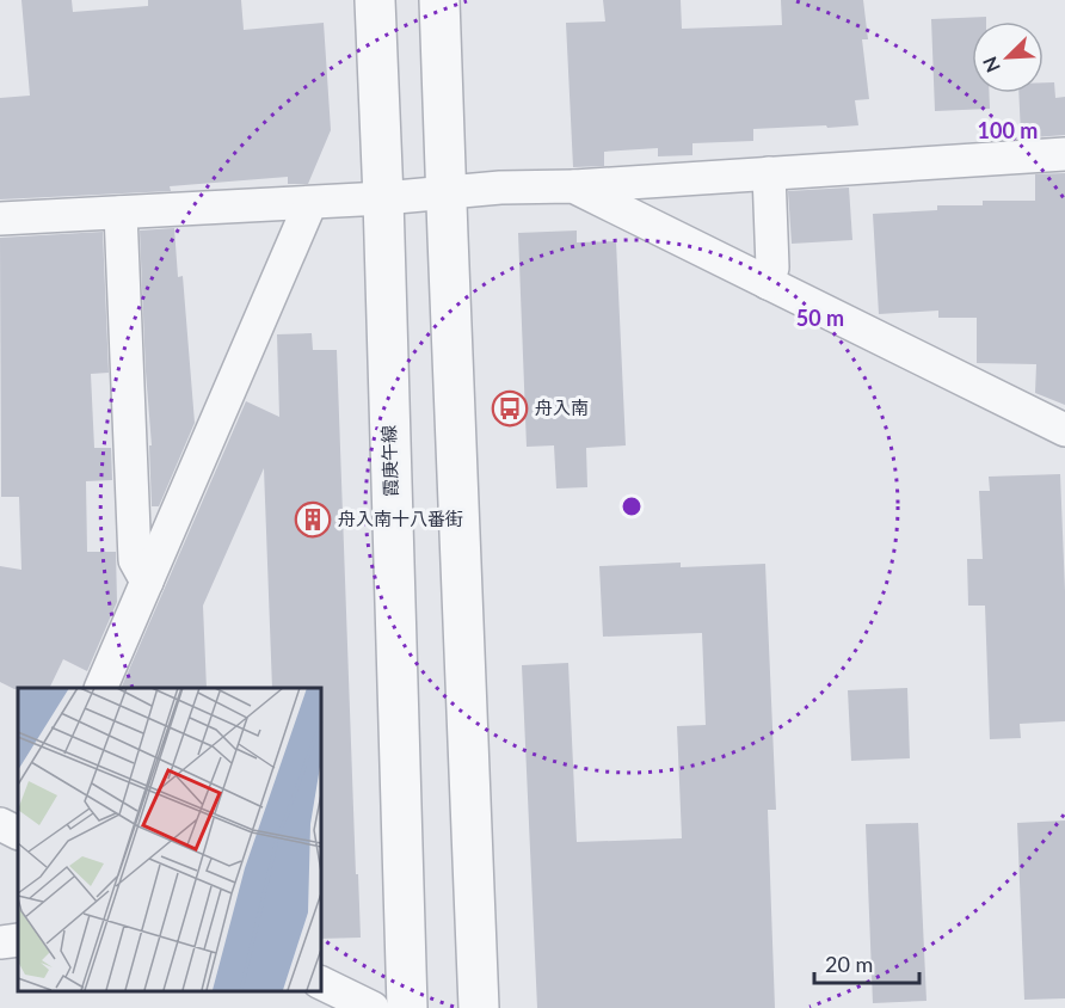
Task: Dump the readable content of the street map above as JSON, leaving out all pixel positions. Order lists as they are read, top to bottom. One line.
{"streets":{"street":["霞庚午線"]},"places":{"bus stop":["舟入南"],"building":["舟入南十八番街"]},"scale_bar":"20 m","north":"bottom left","rings":["100 m","50 m"]}
